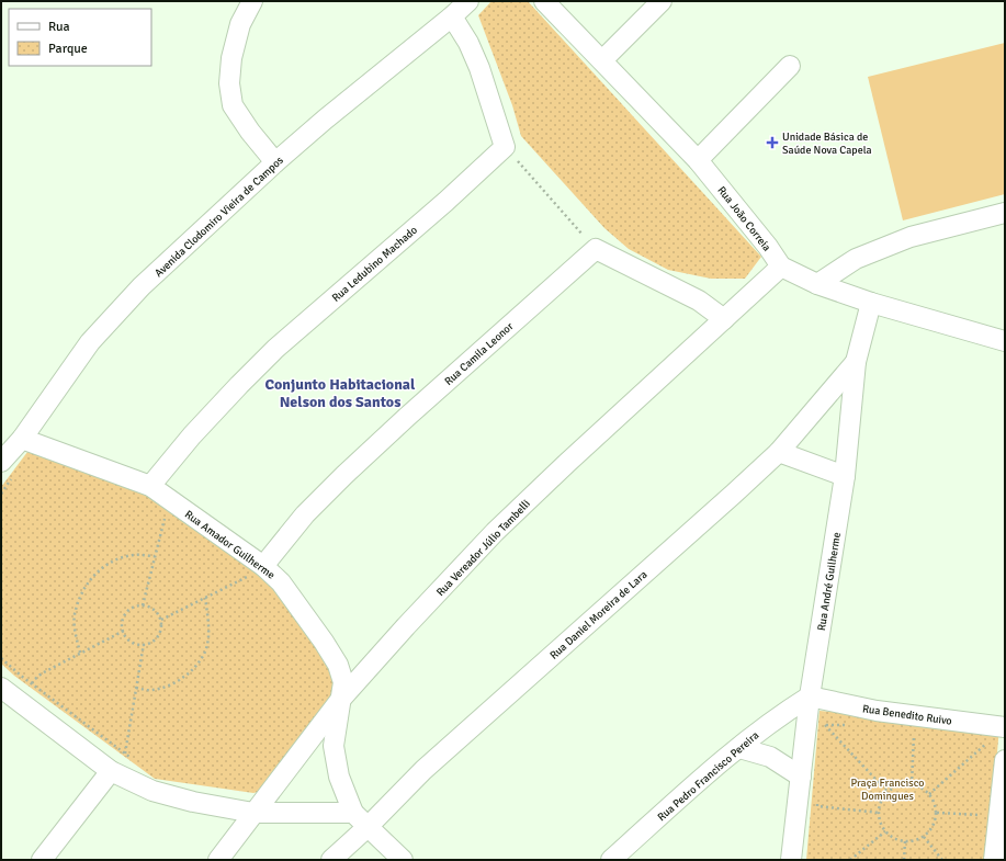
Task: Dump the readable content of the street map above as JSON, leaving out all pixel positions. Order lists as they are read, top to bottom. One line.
{"streets":{"street":["Avenida Clodomiro Vieira de Campos","Rua João Correia","Rua Ledubino Machado","Rua Camila Leonor","Rua Amador Guilherme","Rua Vereador Júlio Tambelli","Rua André Guilherme","Rua Daniel Moreira de Lara","Rua Benedito Ruivo","Rua Pedro Francisco Pereira"]},"crossings":[["Avenida Clodomiro Vieira de Campos","Rua Amador Guilherme"],["Rua João Correia","Rua Vereador Júlio Tambelli"],["Rua Ledubino Machado","Rua Amador Guilherme"],["Rua Camila Leonor","Rua Amador Guilherme"],["Rua Amador Guilherme","Rua Vereador Júlio Tambelli"],["Rua Amador Guilherme","Rua Daniel Moreira de Lara"],["Rua André Guilherme","Rua Daniel Moreira de Lara"],["Rua André Guilherme","Rua Benedito Ruivo"],["Rua André Guilherme","Rua Pedro Francisco Pereira"],["Rua Benedito Ruivo","Rua Pedro Francisco Pereira"]],"districts":["Conjunto Habitacional Nelson dos Santos"],"parks":["Praça Francisco Domingues"],"places":{"health":["Unidade Básica de Saúde Nova Capela"]},"legend":["Rua","Parque"]}
